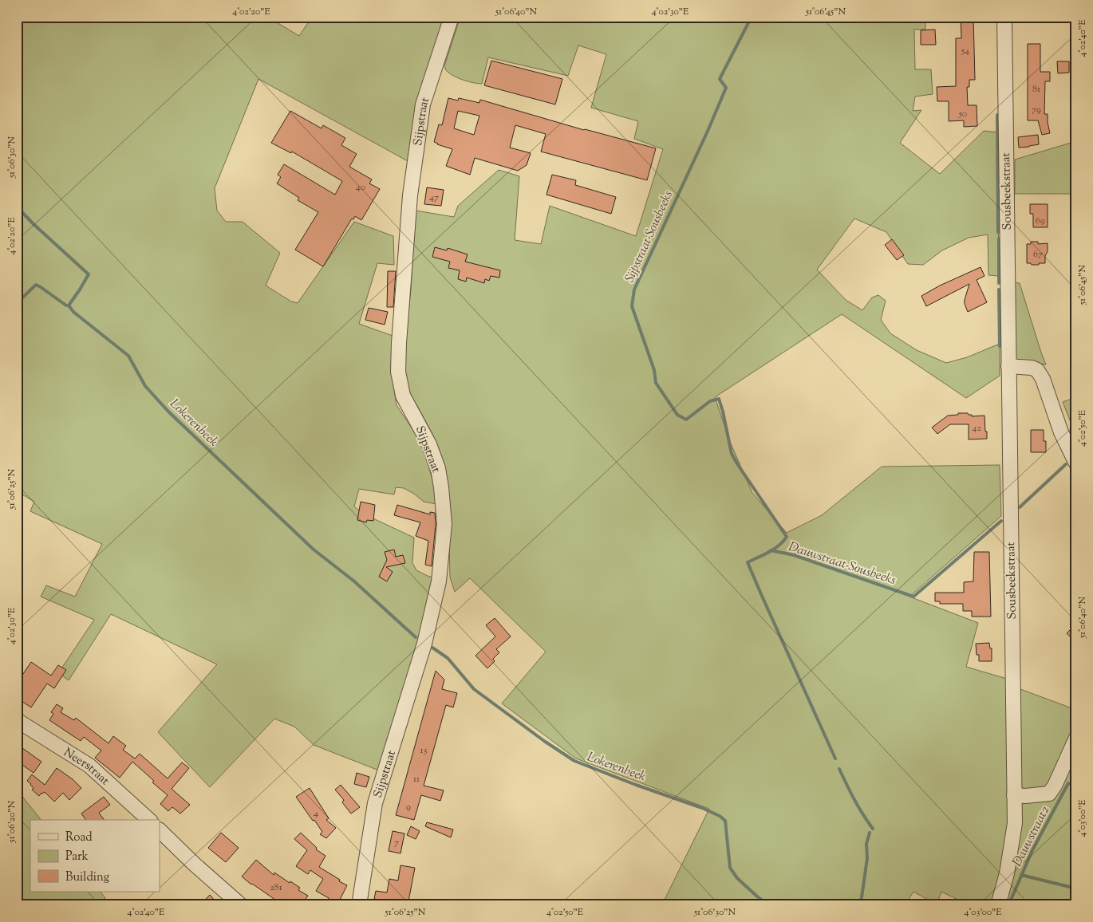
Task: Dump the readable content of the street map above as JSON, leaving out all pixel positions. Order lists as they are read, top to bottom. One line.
{"streets":{"street":["Sijpstraat","Sousbeekstraat","Neerstraat"]},"water":["Sijpstraat-Sousbeeks","Lokerenbeek","Dauwstraat-Sousbeeks","Dauwstraat2"],"house_numbers":["54","81","79","50","40","47","69","67","42","13","11","9","4","7","281"],"legend":["Road","Park","Building"],"coordinates":["4°02'20\"E","51°06'40\"N","4°02'30\"E","51°06'45\"N","4°02'40\"E","51°06'30\"N","4°02'50\"E","51°06'25\"N","4°03'00\"E","51°06'20\"N"]}
